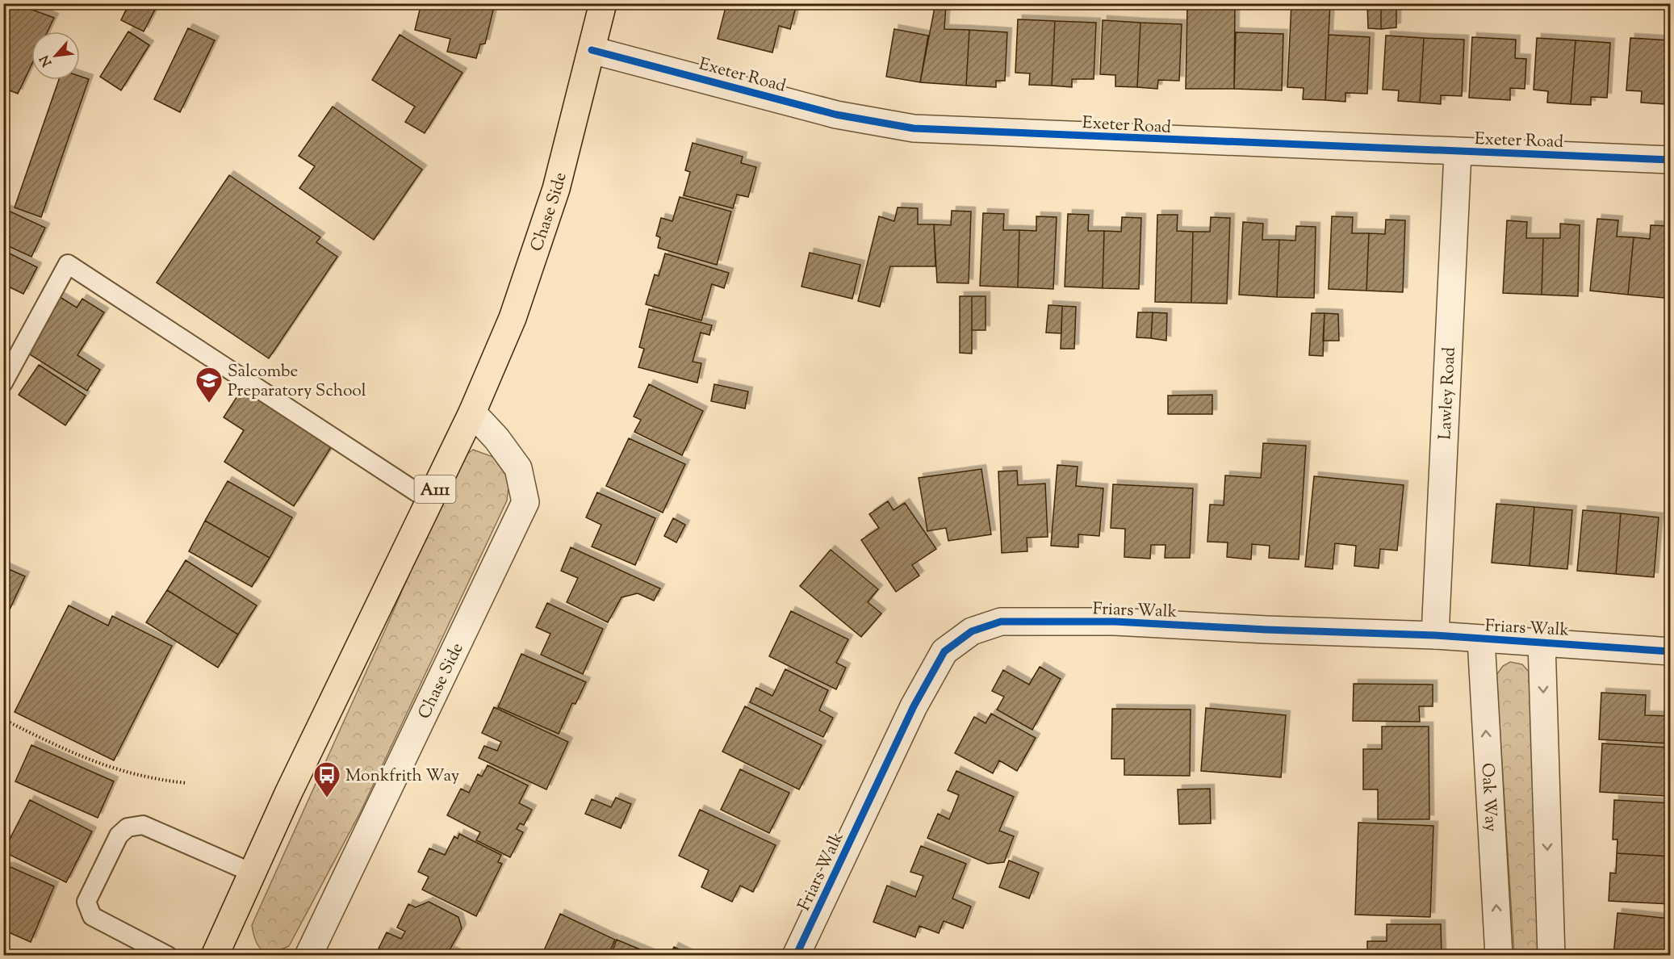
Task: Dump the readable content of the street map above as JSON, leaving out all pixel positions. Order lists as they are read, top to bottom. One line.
{"streets":{"main road":["Chase Side","A111"],"street":["Exeter Road","Lawley Road","Friars Walk","Oak Way"]},"crossings":[["Exeter Road","Chase Side"],["Exeter Road","Lawley Road"],["Lawley Road","Friars Walk"],["Friars Walk","Oak Way"]],"places":{"school or university":["Salcombe Preparatory School"],"bus stop":["Monkfrith Way"]},"north":"bottom left"}
